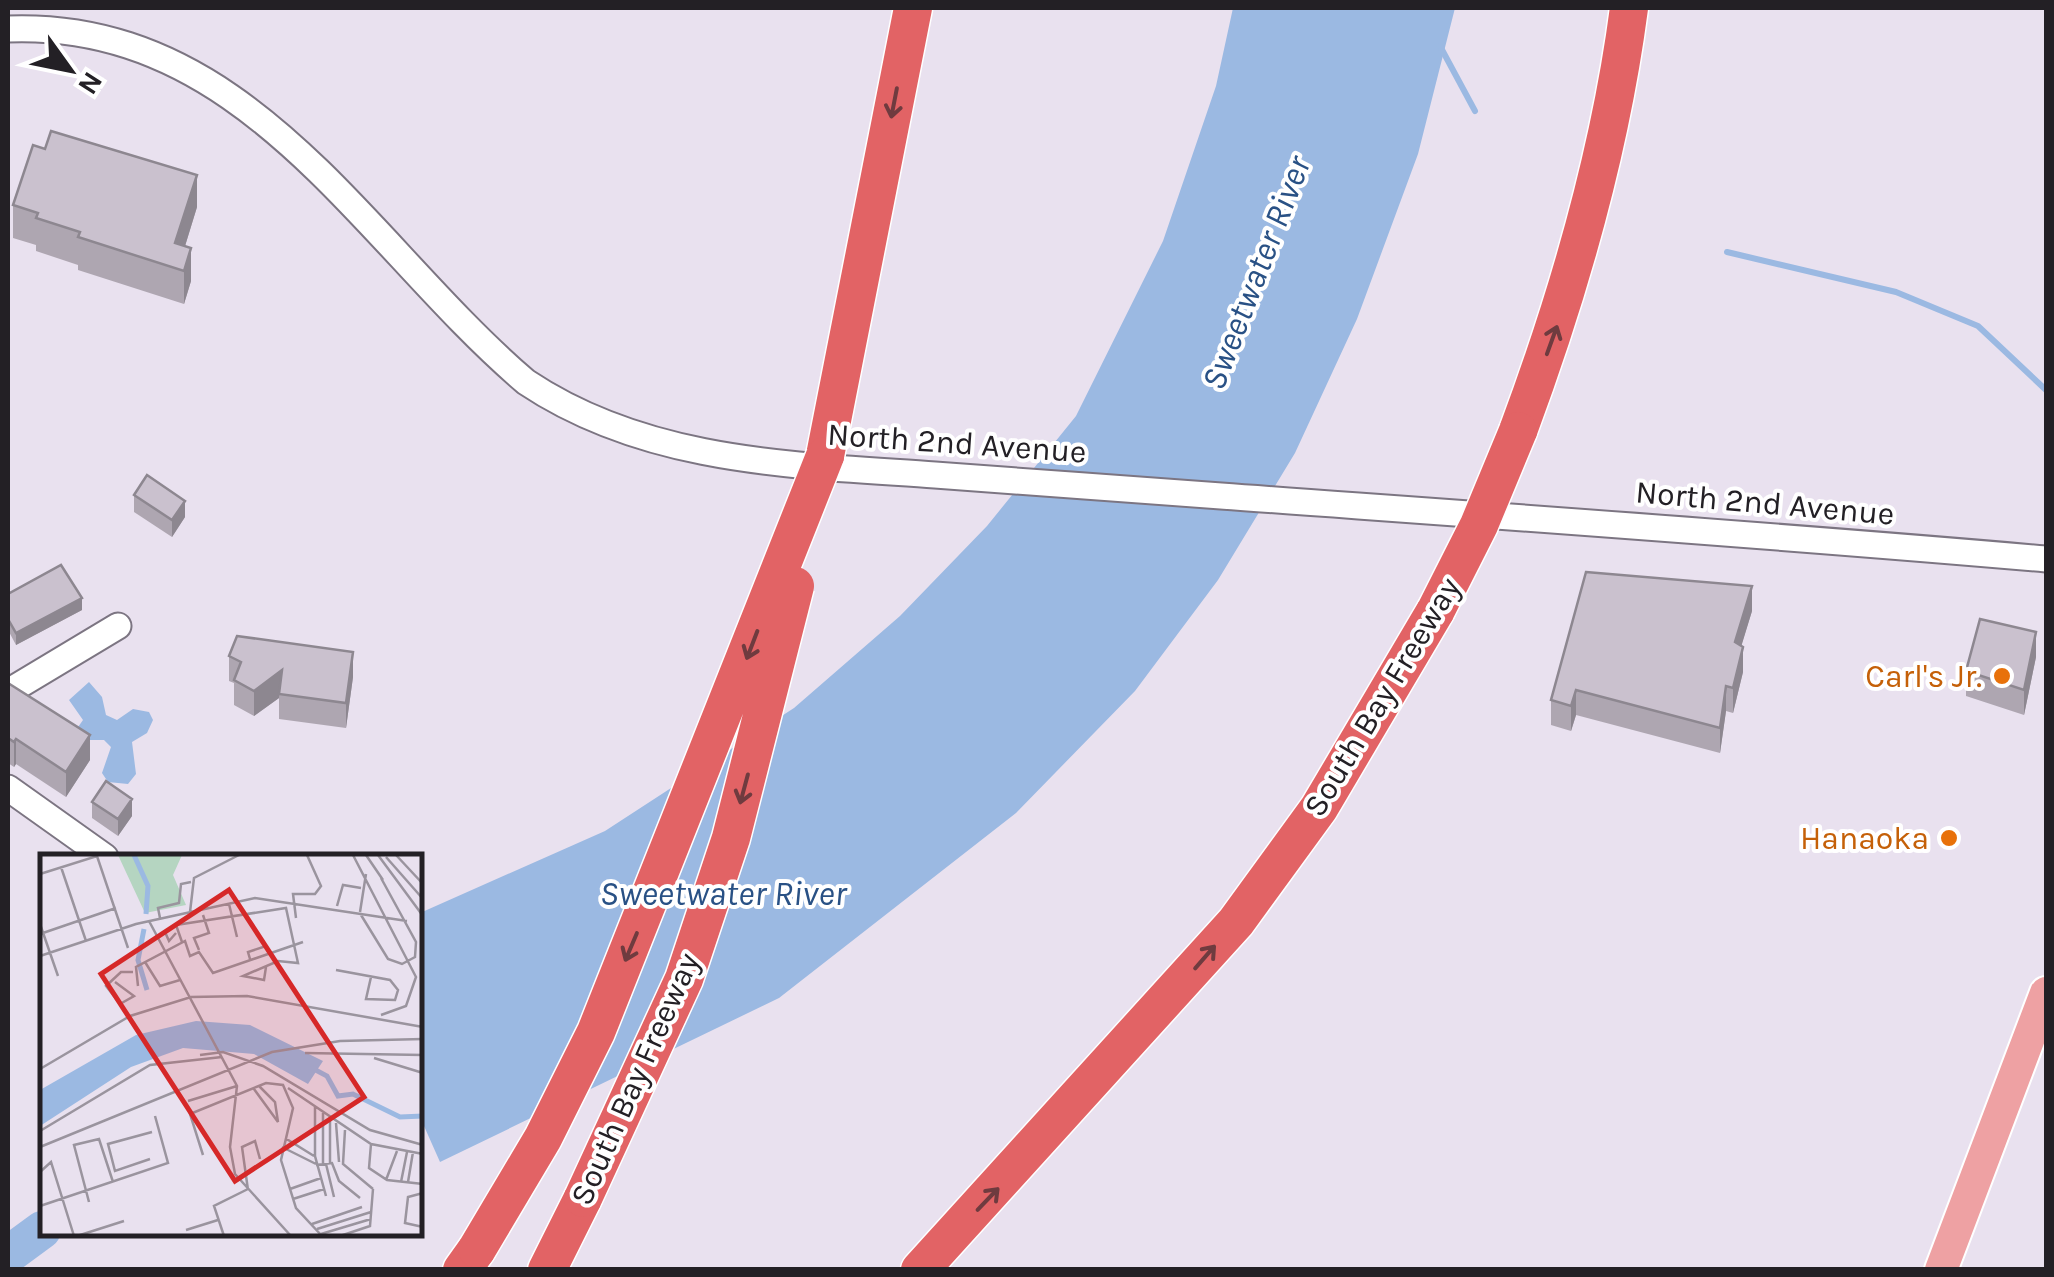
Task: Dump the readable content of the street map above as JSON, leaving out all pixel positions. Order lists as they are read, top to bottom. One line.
{"streets":{"highway":["South Bay Freeway"],"street":["North 2nd Avenue"]},"water":["Sweetwater River"],"places":["Carl's Jr.","Hanaoka"],"north":"bottom right"}
